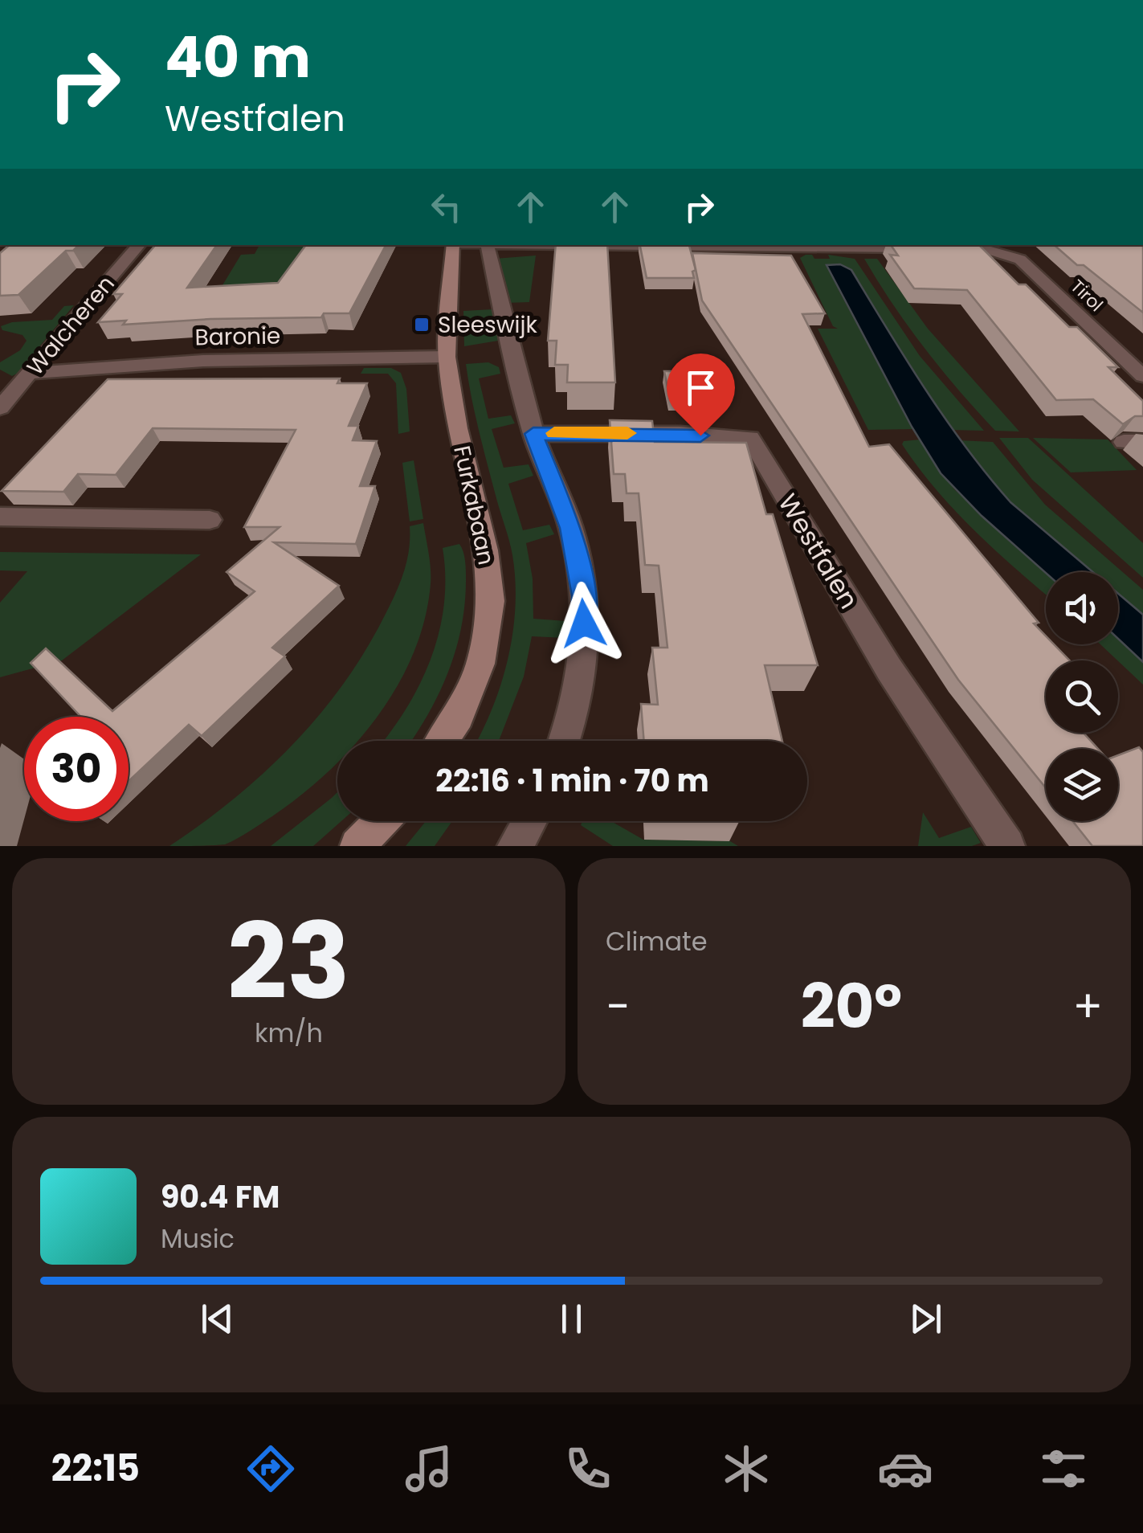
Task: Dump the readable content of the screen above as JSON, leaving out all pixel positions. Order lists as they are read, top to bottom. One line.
{"streets":{"street":["Tirol","Walcheren","Baronie","Furkabaan","Westfalen"]},"crossings":[["Walcheren","Baronie"],["Baronie","Furkabaan"]],"places":{"transit":["Sleeswijk"]},"page":{"turn":["40 m","Westfalen"],"limit":"30","trip":"22:16 · 1 min · 70 m","tile":[["23","km/h"],"Climate"],"heat":["−","20°","+"],"song":["90.4 FM","Music"],"tabs":"22:15"}}
